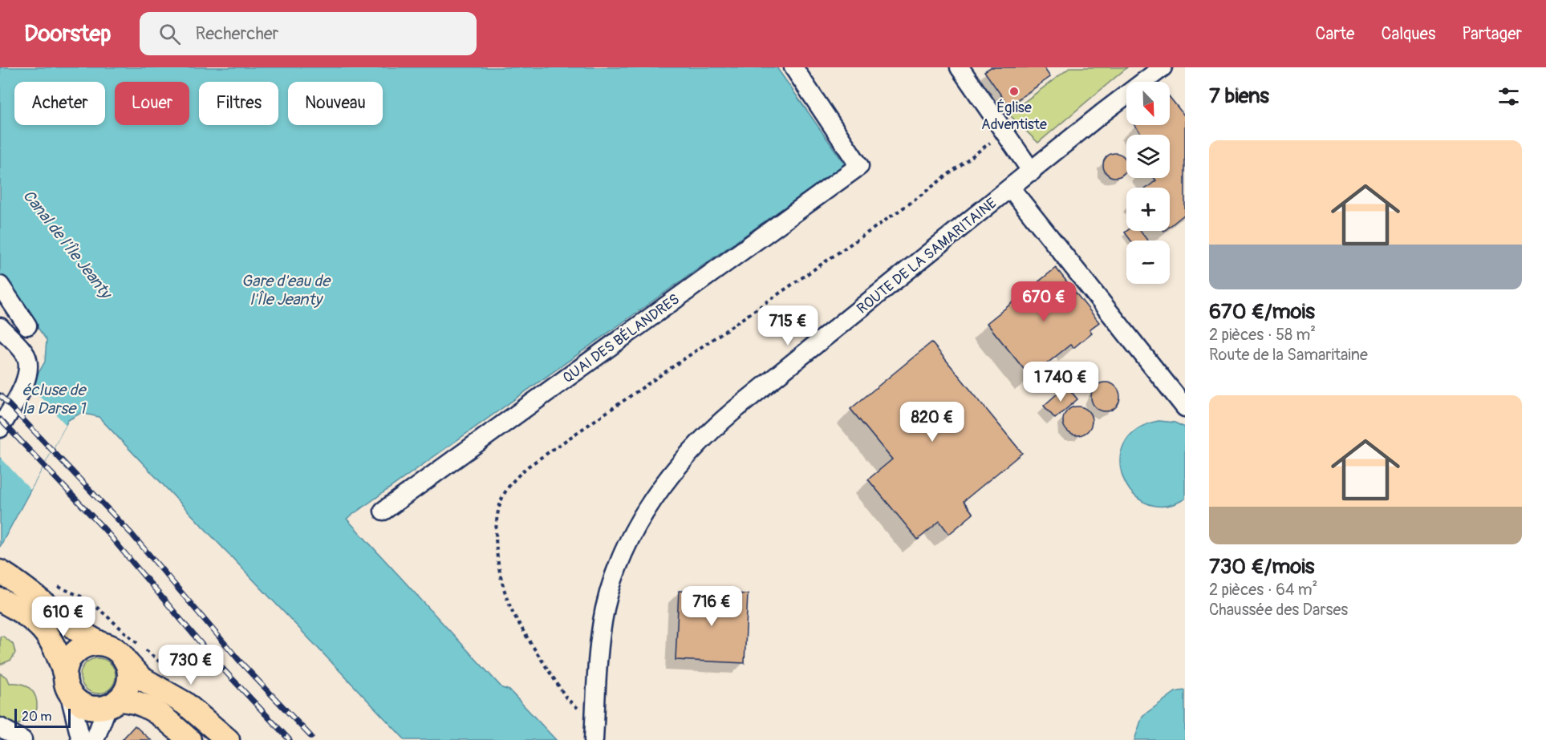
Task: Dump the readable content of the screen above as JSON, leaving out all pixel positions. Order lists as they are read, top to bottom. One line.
{"streets":{"street":["ROUTE DE LA SAMARITAINE","QUAI DES BÉLANDRES"]},"water":["Canal de l'Île Jeanty","Gare d'eau de l'Île Jeanty","écluse de la Darse 1"],"places":["Église Adventiste"],"scale_bar":"20 m","north":"bottom right","page":{"header":"Doorstep","search":"Rechercher","nav":["Carte","Calques","Partager"],"heading":"7 biens","map_buttons":["+","−"],"chip":["Acheter","Louer","Filtres","Nouveau"],"list":[{"name":"670 €/mois","note":"2 pièces · 58 m² · Route de la Samaritaine"},{"name":"730 €/mois","note":"2 pièces · 64 m² · Chaussée des Darses"}],"price":["670 €","715 €","1 740 €","820 €","716 €","610 €","730 €"],"scale":"20 m"}}
